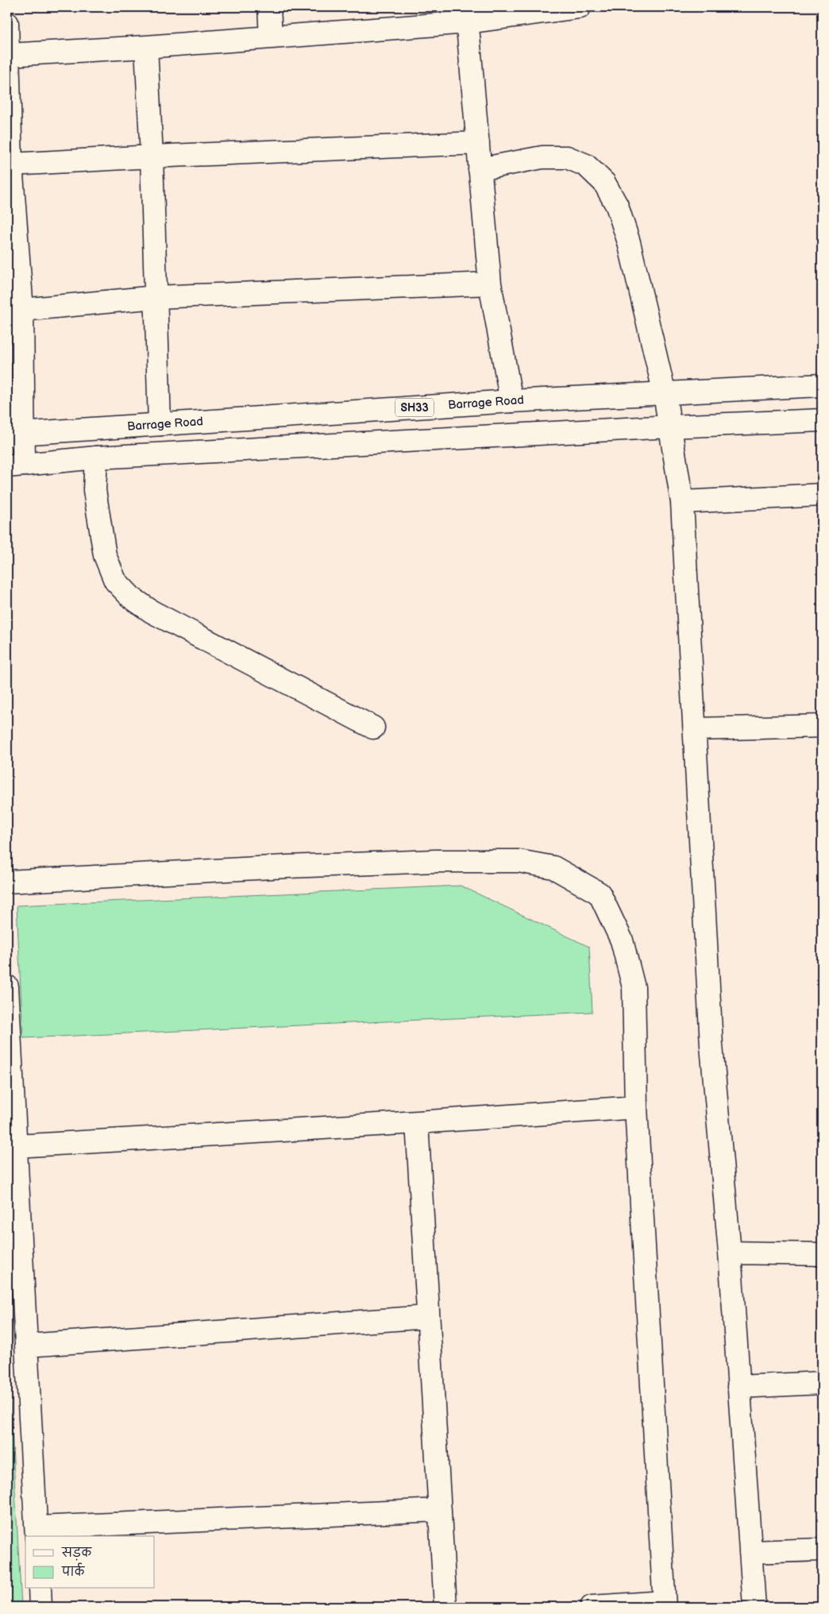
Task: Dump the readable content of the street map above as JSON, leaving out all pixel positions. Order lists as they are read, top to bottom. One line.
{"streets":{"street":["Barrage Road","SH33"]},"legend":["सड़क","पार्क"]}
